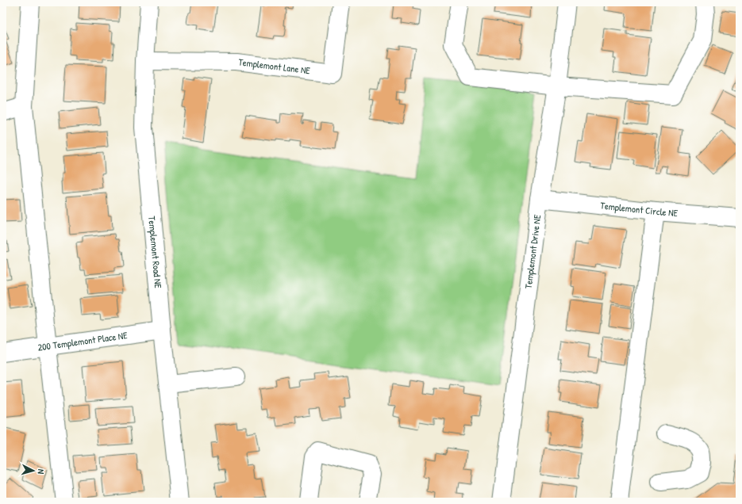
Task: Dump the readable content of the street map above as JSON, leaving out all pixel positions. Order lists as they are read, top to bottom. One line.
{"streets":{"street":["Templemont Lane NE","Templemont Circle NE","Templemont Road NE","Templemont Drive NE","200 Templemont Place NE"]},"crossings":[["Templemont Lane NE","Templemont Road NE"],["Templemont Circle NE","Templemont Drive NE"],["Templemont Road NE","200 Templemont Place NE"]],"north":"right"}
